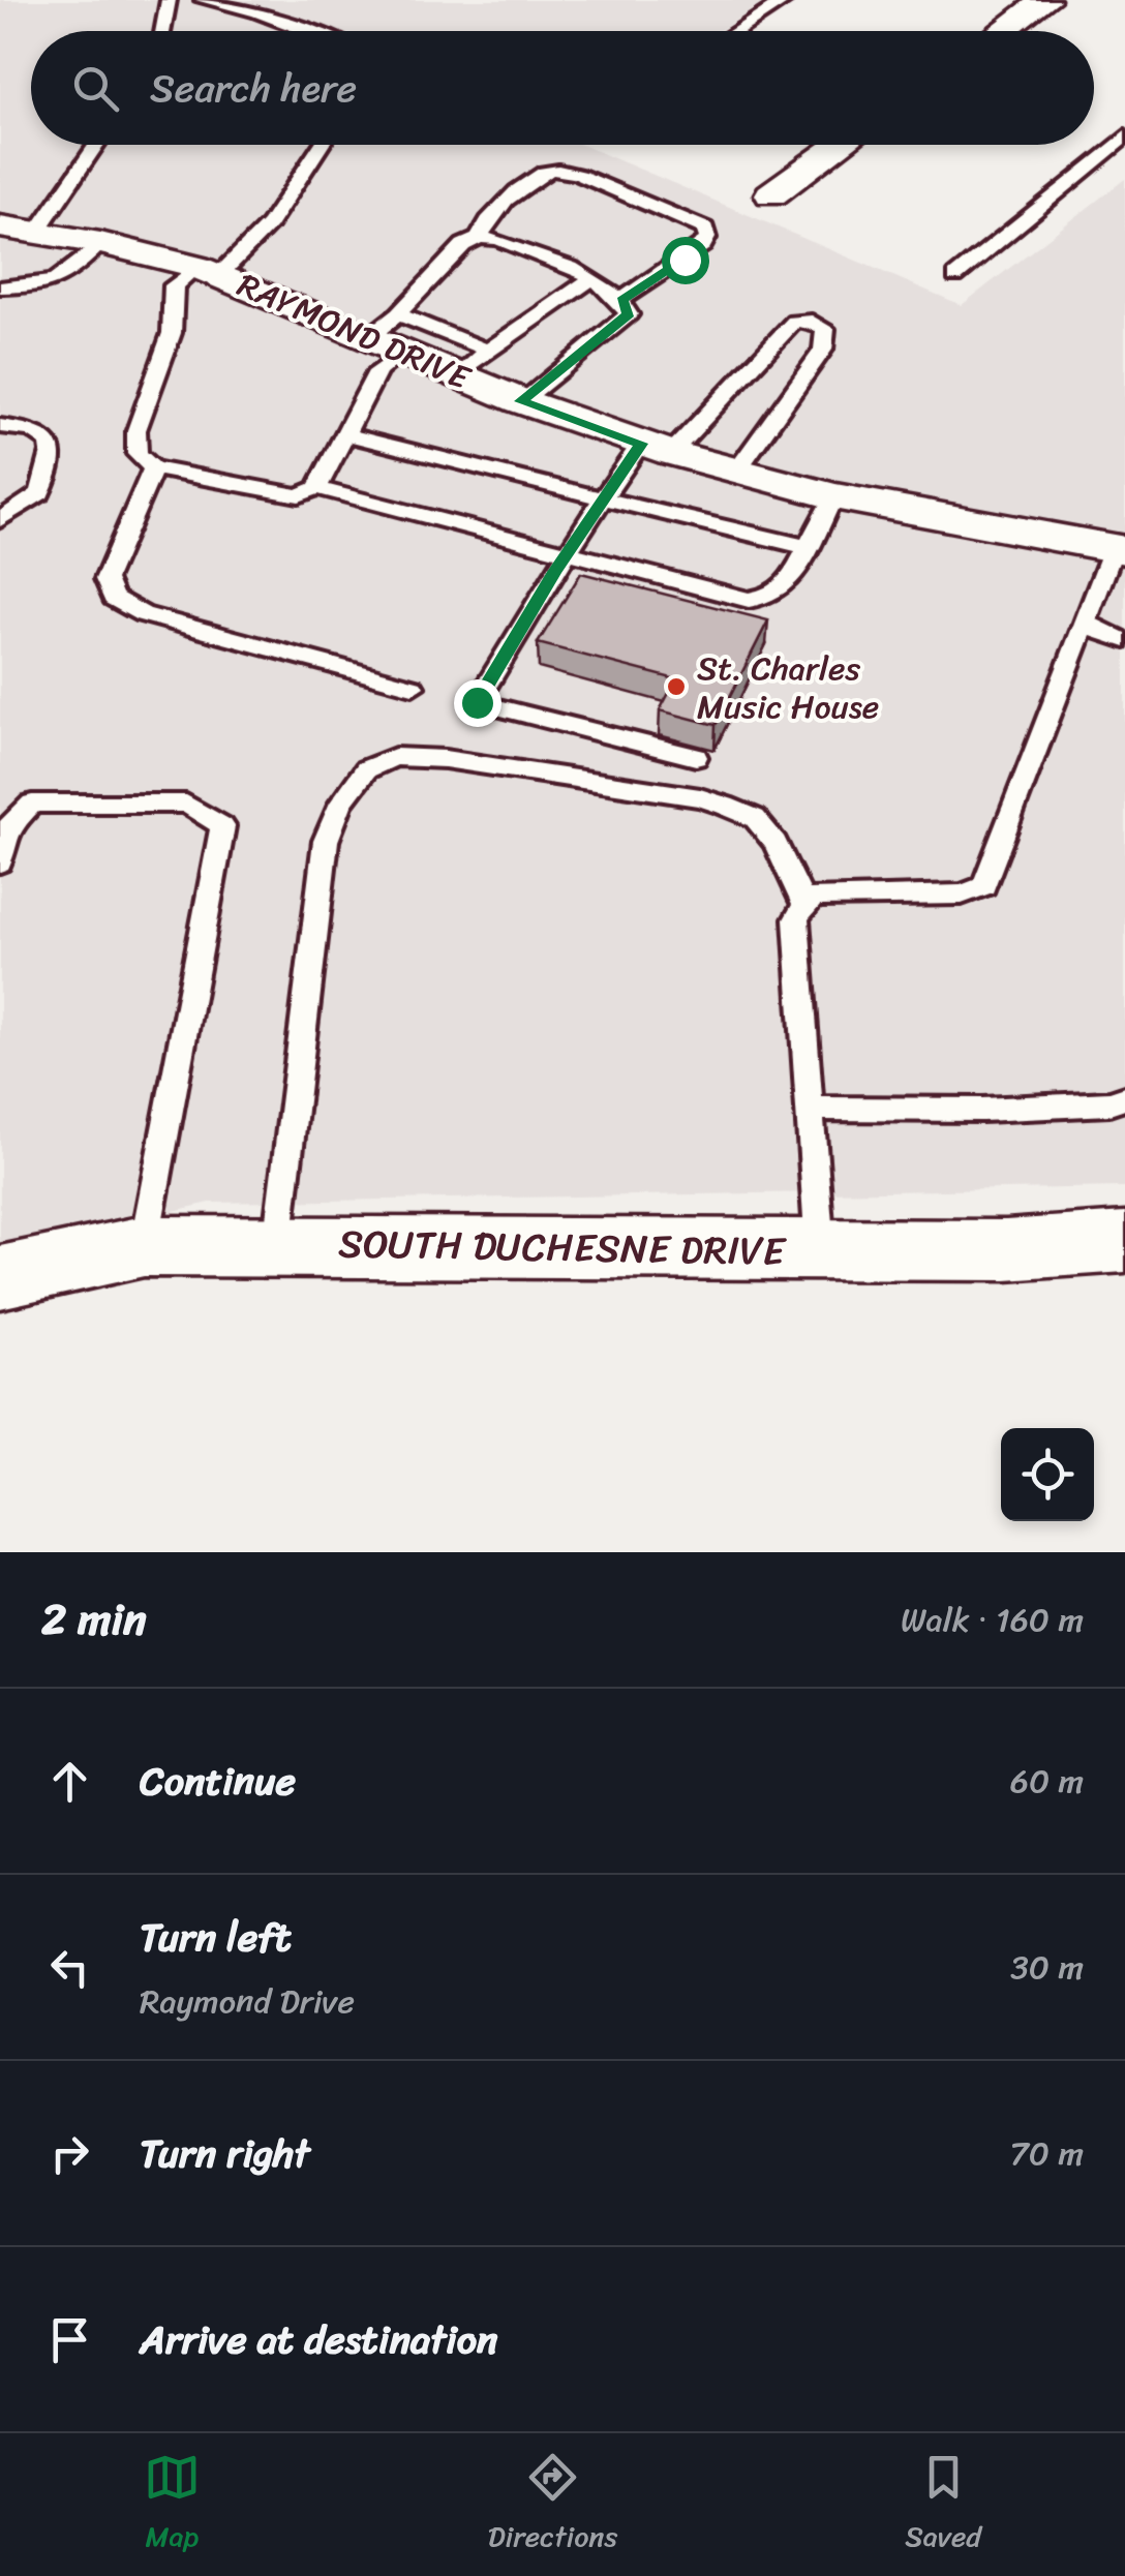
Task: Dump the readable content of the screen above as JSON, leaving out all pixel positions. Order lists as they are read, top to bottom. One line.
{"streets":{"street":["RAYMOND DRIVE","SOUTH DUCHESNE DRIVE"]},"places":["St. Charles Music House"],"page":{"search":"Search here","heading":["2 min","Walk · 160 m"],"list":[["Continue","60 m"],["Turn left","Raymond Drive","30 m"],["Turn right","70 m"],"Arrive at destination"],"nav":["Map","Directions","Saved"]}}
